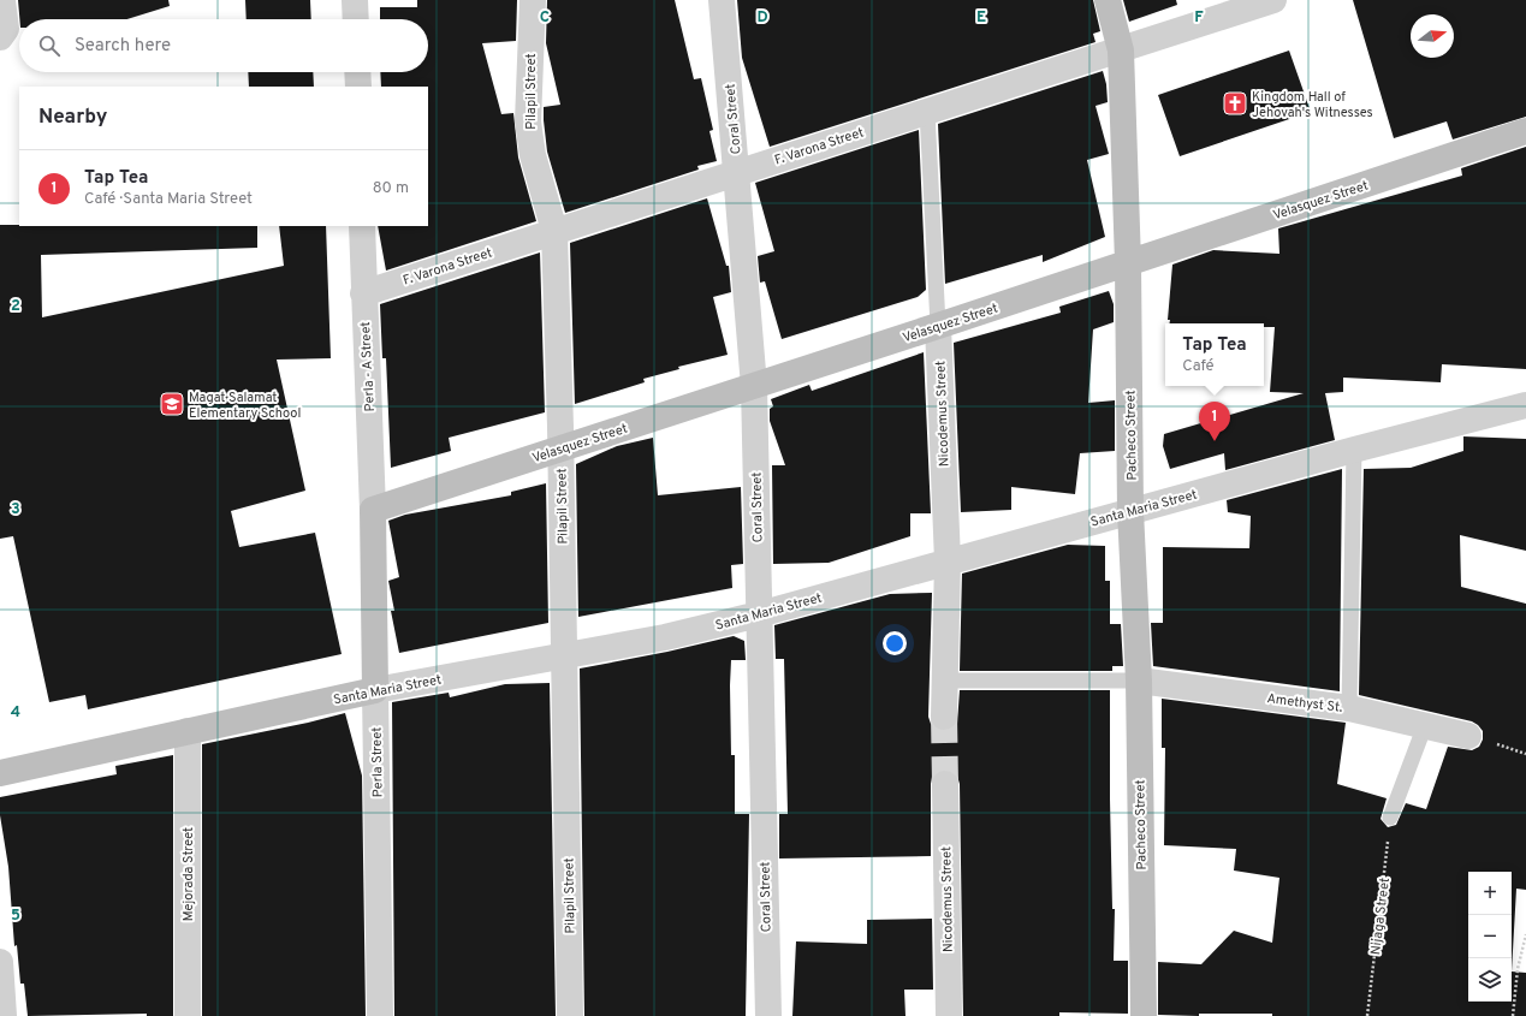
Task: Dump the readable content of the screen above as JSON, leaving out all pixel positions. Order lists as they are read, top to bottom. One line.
{"streets":{"street":["Pilapil Street","Coral Street","F. Varona Street","Velasquez Street","Perla - A Street","Nicodemus Street","Pacheco Street","Santa Maria Street","Amethyst St.","Perla Street","Mejorada Street"],"path":["Nijaga Street"]},"crossings":[["Pilapil Street","F. Varona Street"],["Pilapil Street","Velasquez Street"],["Pilapil Street","Santa Maria Street"],["Coral Street","F. Varona Street"],["Coral Street","Velasquez Street"],["Coral Street","Santa Maria Street"],["F. Varona Street","Perla - A Street"],["F. Varona Street","Nicodemus Street"],["F. Varona Street","Pacheco Street"],["Velasquez Street","Perla - A Street"],["Velasquez Street","Nicodemus Street"],["Velasquez Street","Pacheco Street"],["Velasquez Street","Perla Street"],["Perla - A Street","Perla Street"],["Nicodemus Street","Santa Maria Street"],["Pacheco Street","Santa Maria Street"],["Pacheco Street","Amethyst St."],["Santa Maria Street","Perla Street"],["Santa Maria Street","Mejorada Street"]],"places":{"church":["Kingdom Hall of Jehovah's Witnesses"],"school or university":["Magat Salamat Elementary School"]},"north":"right","page":{"search":"Search here","heading":"Nearby","list":[{"mark":"1","name":"Tap Tea","note":"Café · Santa Maria Street","value":"80 m"}],"popup":["Tap Tea","Café"],"pins":"1","map_buttons":["+","−"]},"grid":{"columns":["C","D","E","F"],"rows":["2","3","4","5"]}}
